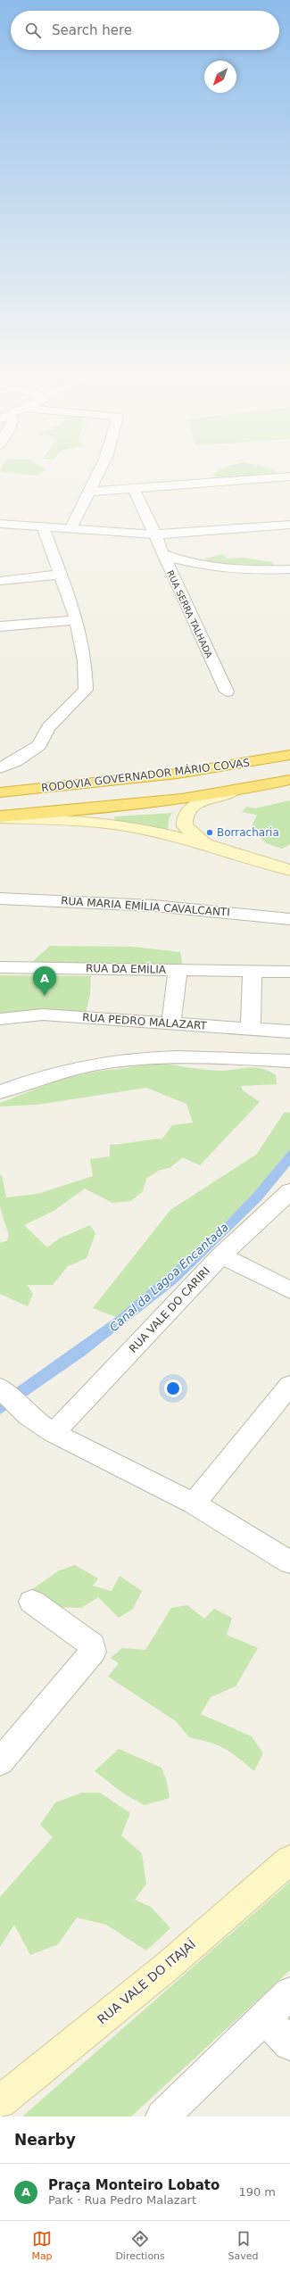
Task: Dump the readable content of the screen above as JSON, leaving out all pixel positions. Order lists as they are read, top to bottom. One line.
{"streets":{"highway":["RODOVIA GOVERNADOR MÁRIO COVAS"],"main road":["RUA VALE DO ITAJAÍ"],"street":["RUA SERRA TALHADA","RUA MARIA EMÍLIA CAVALCANTI","RUA DA EMÍLIA","RUA PEDRO MALAZART","RUA VALE DO CARIRI"]},"water":["Canal da Lagoa Encantada"],"places":["Borracharia"],"north":"bottom left","page":{"search":"Search here","pins":"A","heading":"Nearby","list":[{"mark":"A","name":"Praça Monteiro Lobato","note":"Park · Rua Pedro Malazart","value":"190 m"}],"nav":["Map","Directions","Saved"]}}
